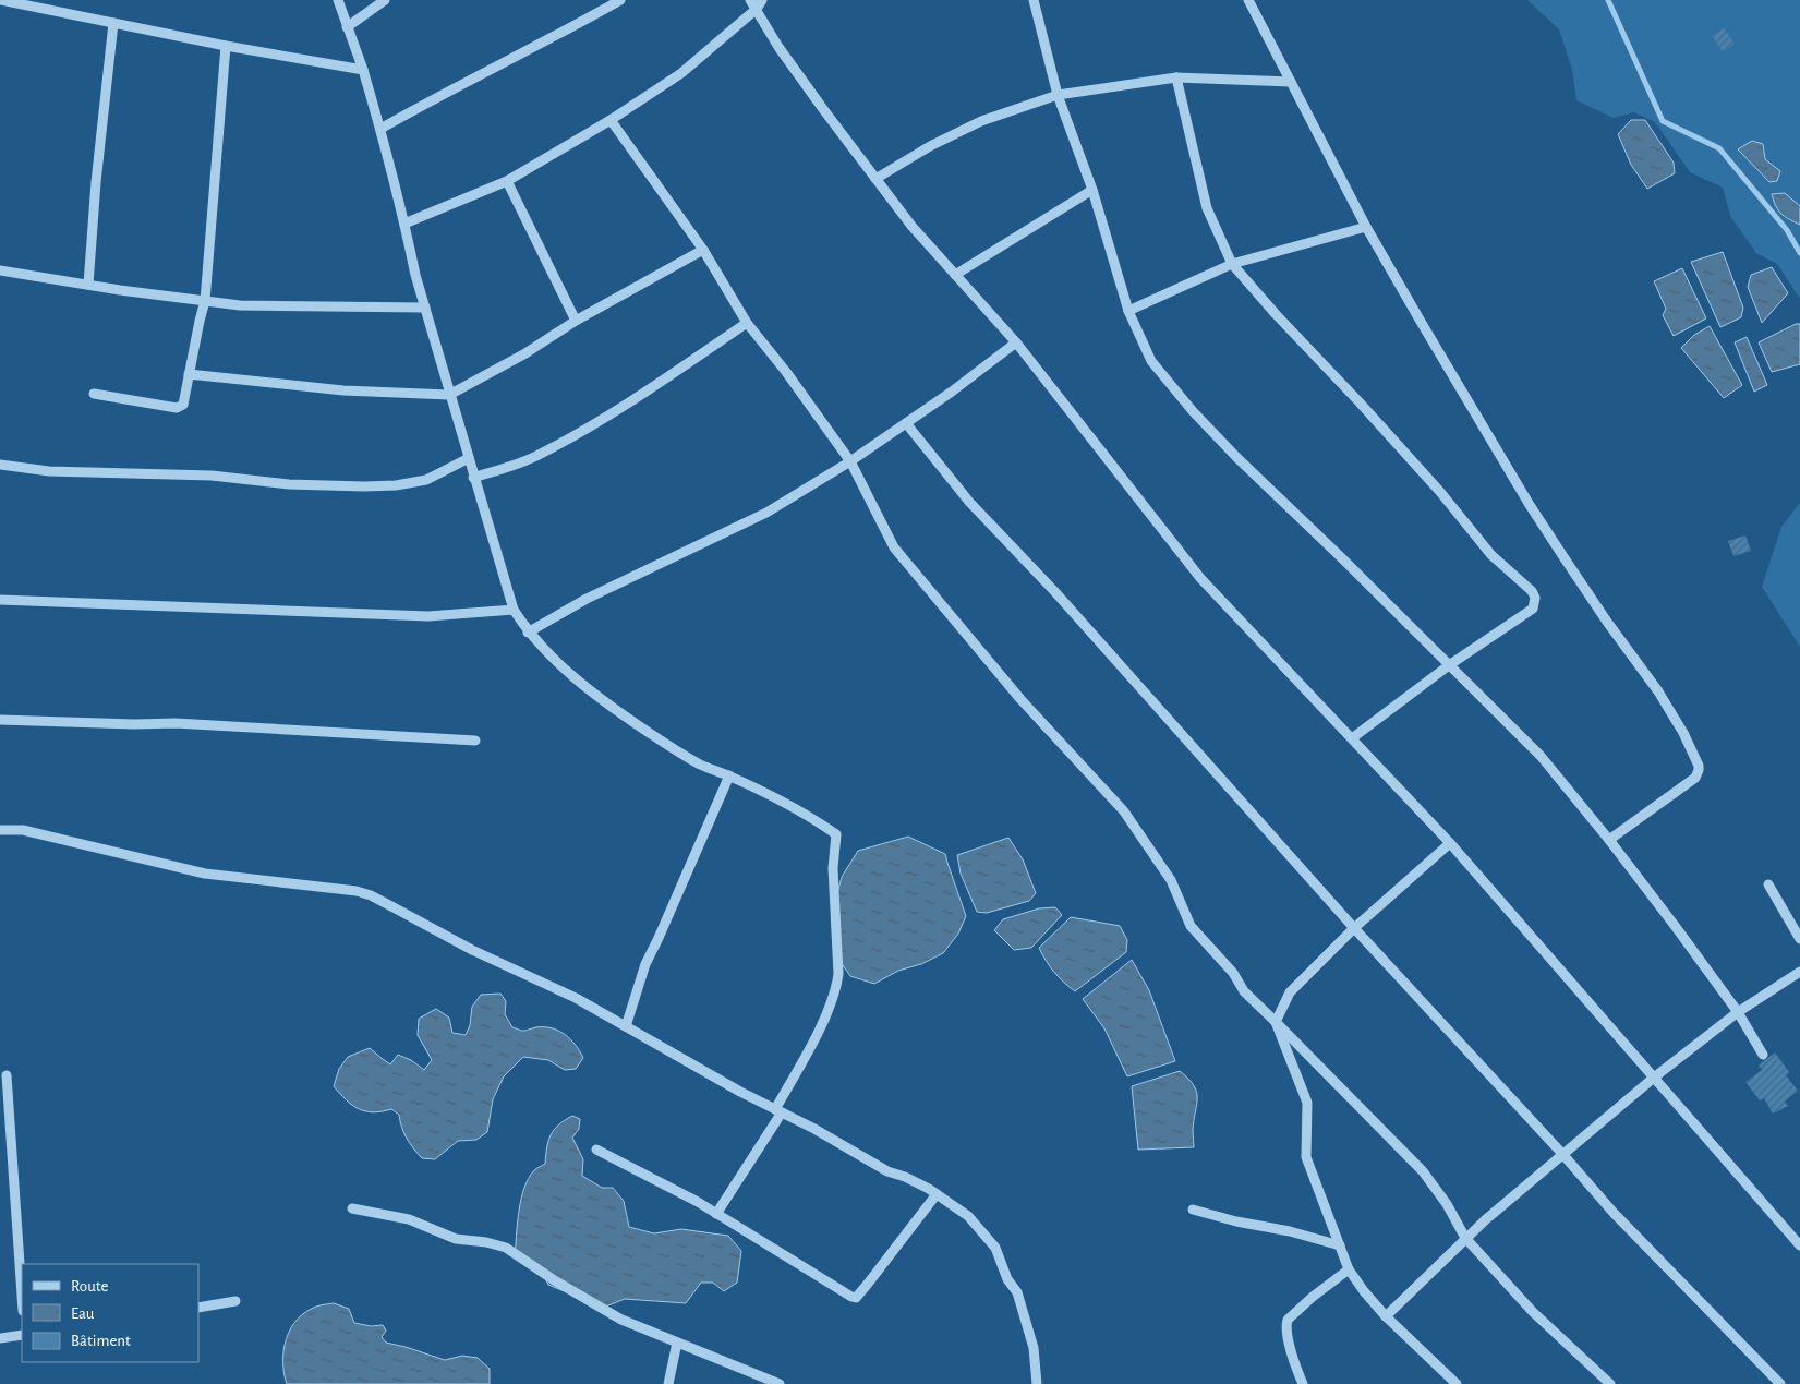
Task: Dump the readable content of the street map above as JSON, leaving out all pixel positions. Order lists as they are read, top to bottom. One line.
{"legend":["Route","Eau","Bâtiment"]}
